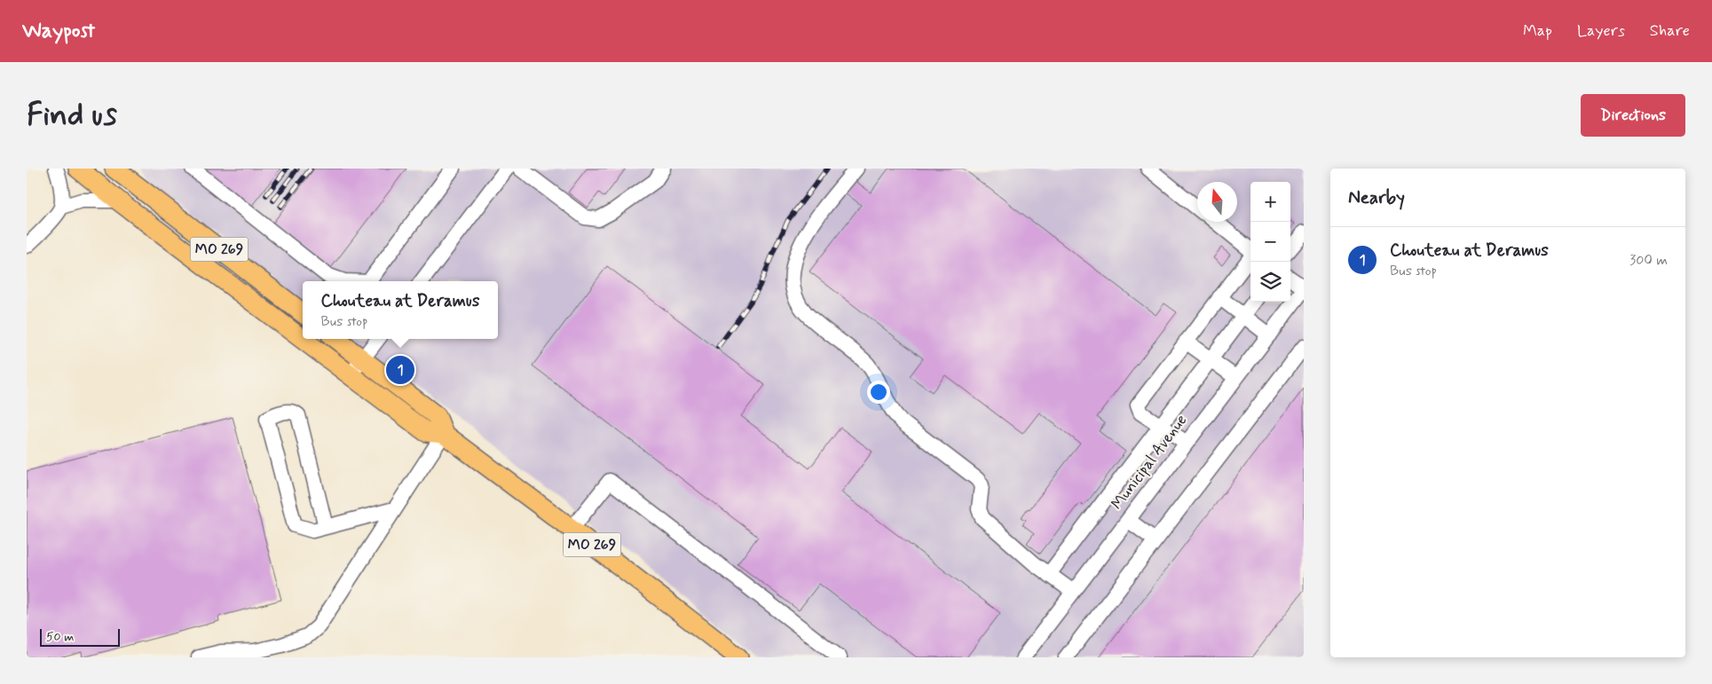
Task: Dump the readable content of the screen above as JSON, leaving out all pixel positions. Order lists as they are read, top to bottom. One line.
{"streets":{"main road":["MO 269"],"street":["Municipal Avenue"]},"scale_bar":"50 m","north":"top","page":{"header":"Waypost","nav":["Map","Layers","Share"],"buttons":"Directions","title":"Find us","heading":"Nearby","map_buttons":["+","−"],"list":[{"mark":"1","name":"Chouteau at Deramus","note":"Bus stop","value":"300 m"}],"popup":["Chouteau at Deramus","Bus stop"],"pins":"1","scale":"50 m"}}
